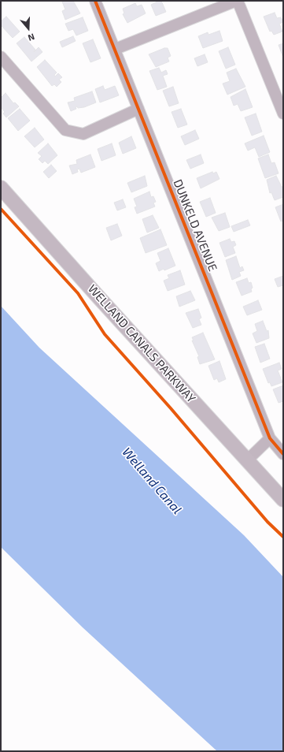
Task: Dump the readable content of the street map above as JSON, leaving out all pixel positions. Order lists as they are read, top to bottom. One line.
{"streets":{"main road":["WELLAND CANALS PARKWAY"],"street":["DUNKELD AVENUE"]},"water":["Welland Canal"],"north":"bottom"}
